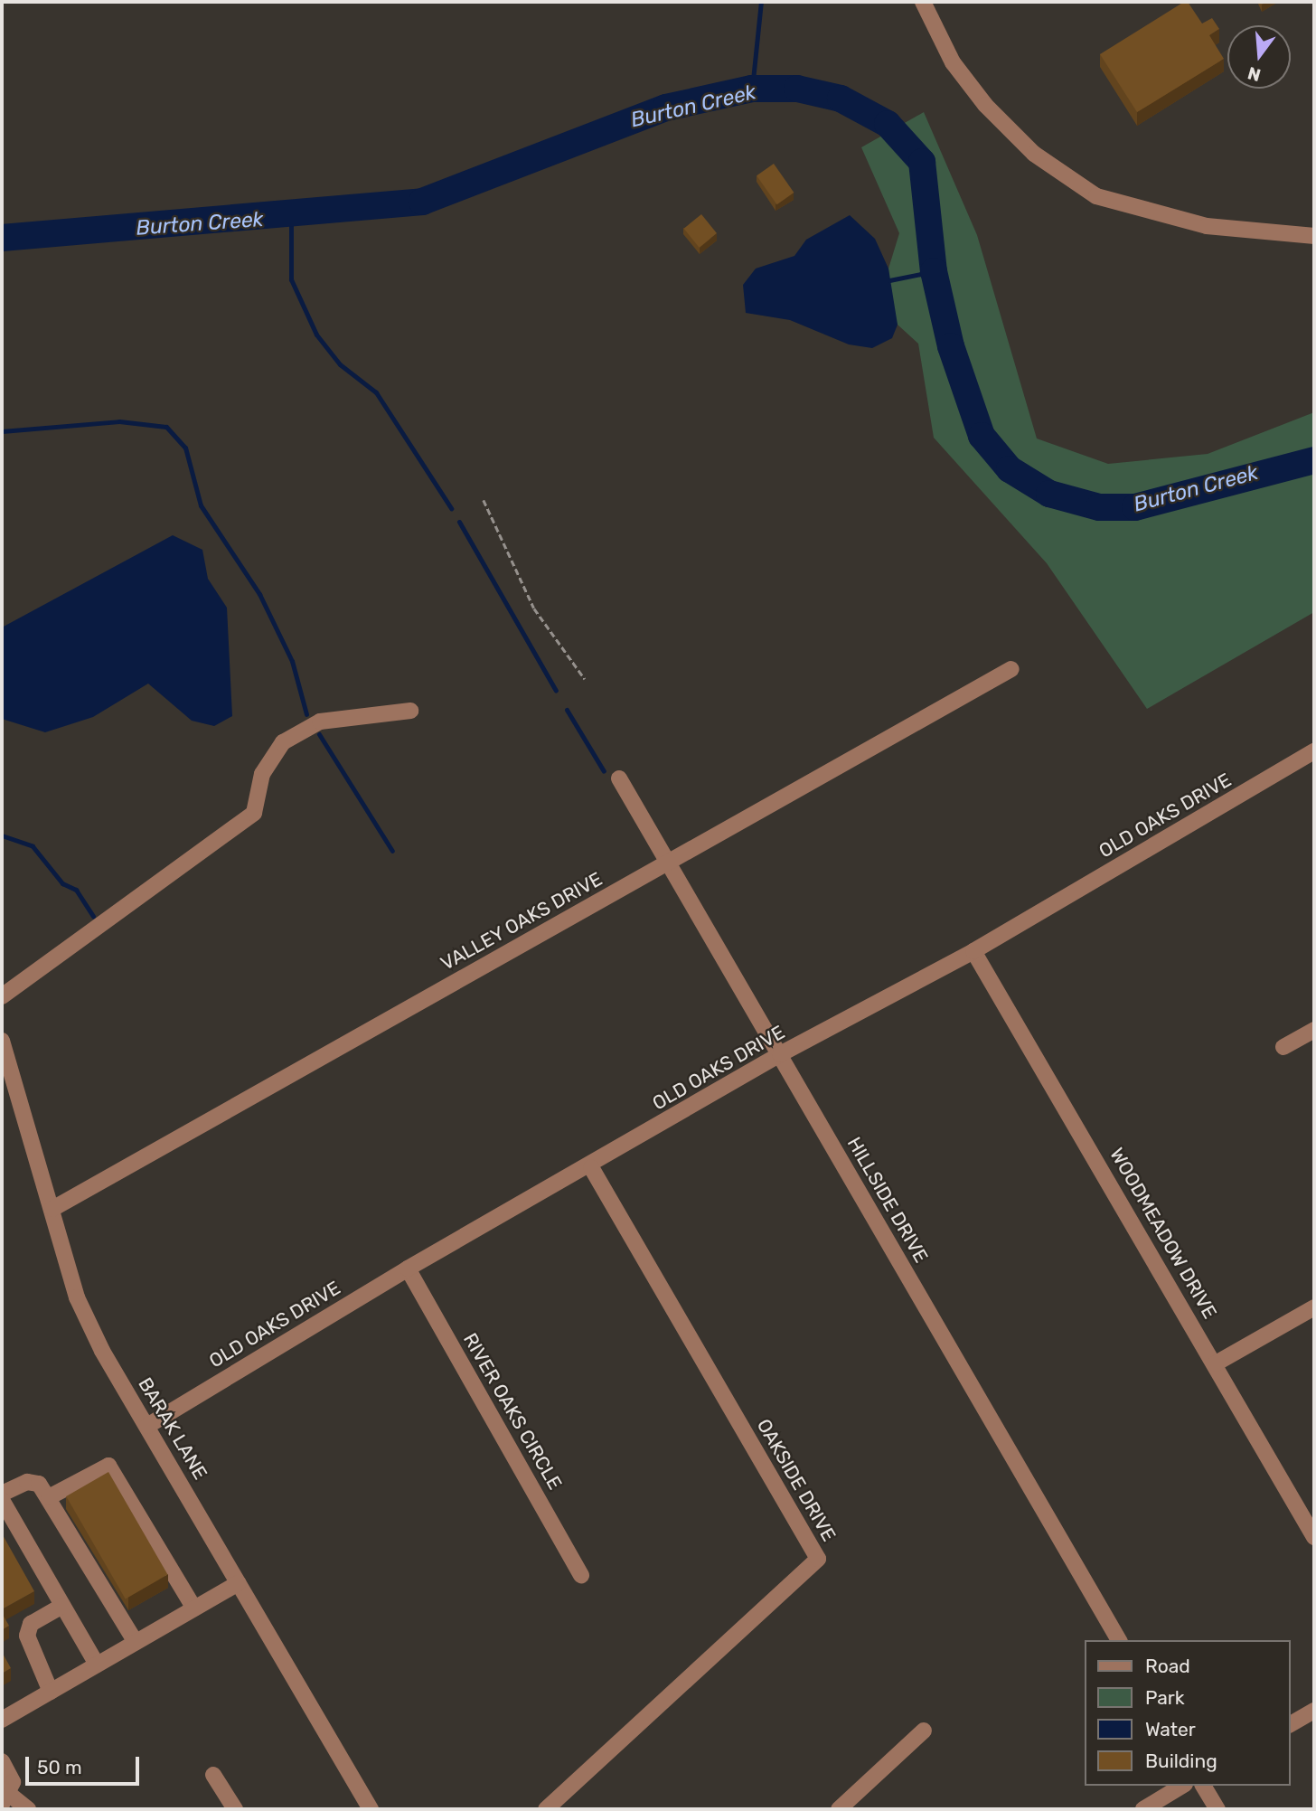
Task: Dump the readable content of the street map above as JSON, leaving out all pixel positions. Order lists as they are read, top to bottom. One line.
{"streets":{"street":["OLD OAKS DRIVE","VALLEY OAKS DRIVE","HILLSIDE DRIVE","WOODMEADOW DRIVE","RIVER OAKS CIRCLE","BARAK LANE","OAKSIDE DRIVE"]},"crossings":[["OLD OAKS DRIVE","HILLSIDE DRIVE"],["OLD OAKS DRIVE","WOODMEADOW DRIVE"],["OLD OAKS DRIVE","RIVER OAKS CIRCLE"],["OLD OAKS DRIVE","BARAK LANE"],["OLD OAKS DRIVE","OAKSIDE DRIVE"],["VALLEY OAKS DRIVE","HILLSIDE DRIVE"],["VALLEY OAKS DRIVE","BARAK LANE"]],"water":["Burton Creek"],"legend":["Road","Park","Water","Building"],"scale_bar":"50 m","north":"bottom"}
